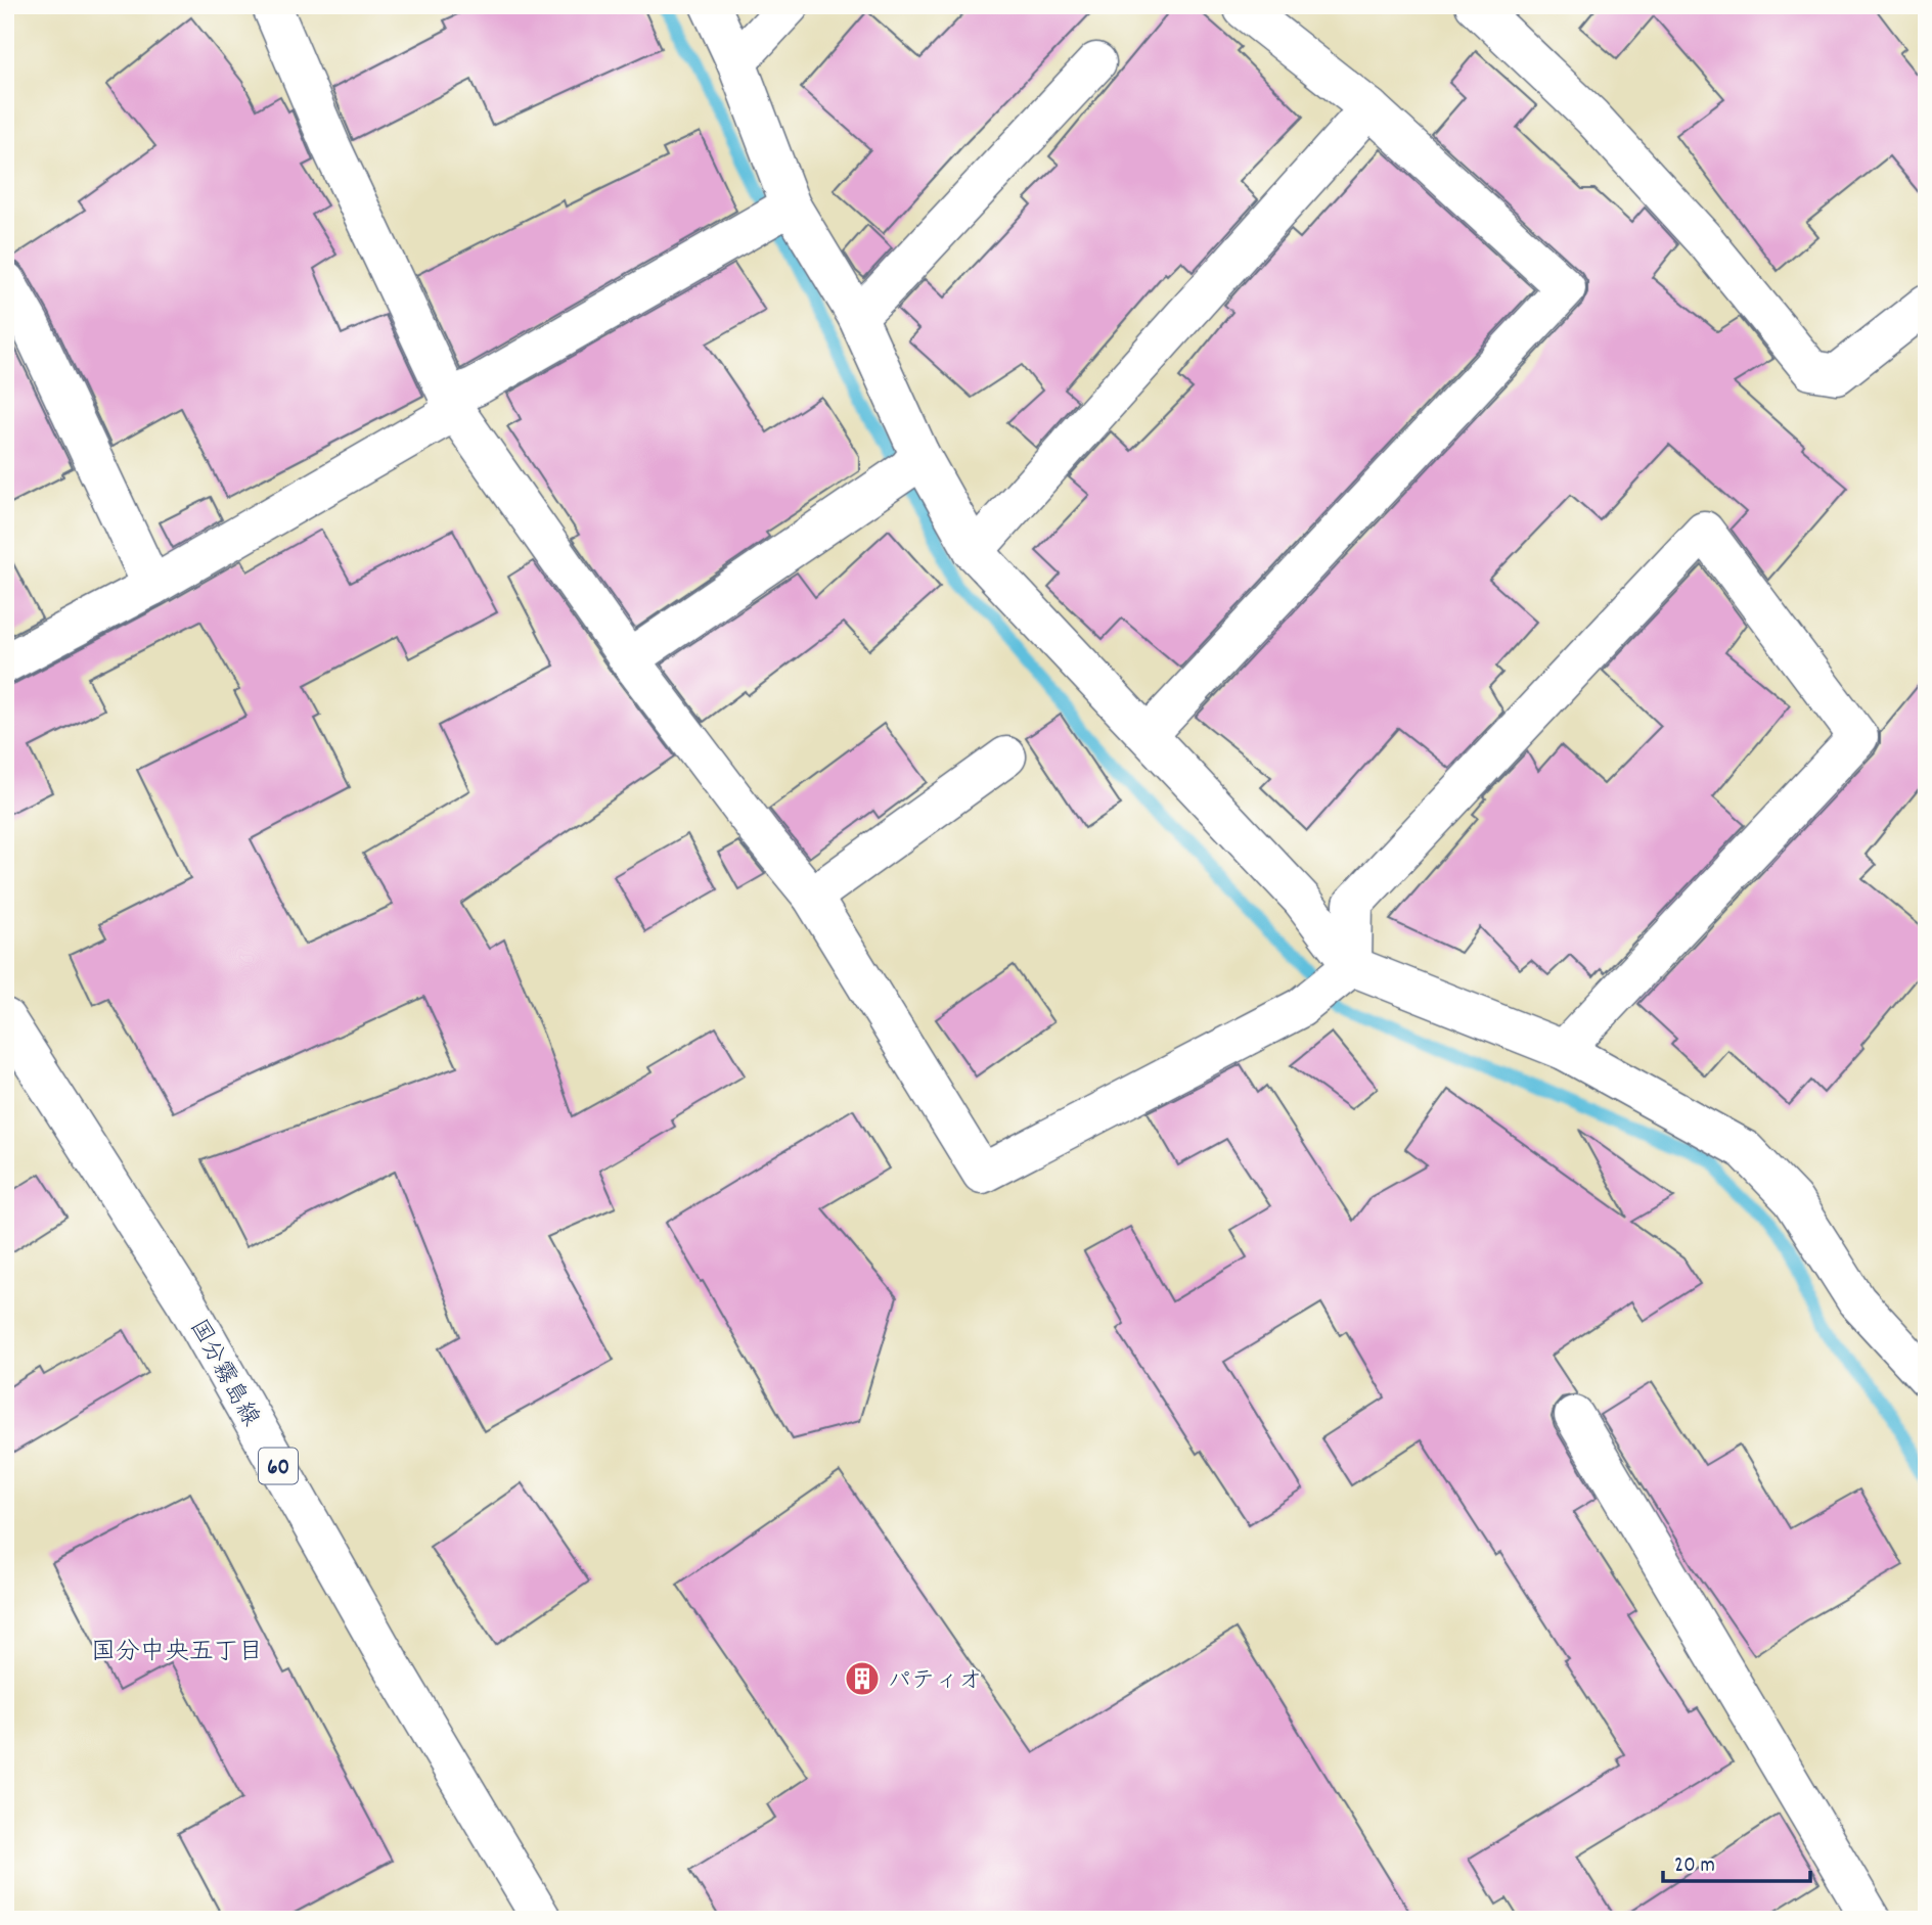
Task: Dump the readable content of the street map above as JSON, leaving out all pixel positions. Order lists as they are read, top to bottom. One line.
{"streets":{"street":["国分霧島線","60"]},"districts":["国分中央五丁目"],"places":{"building":["パティオ"]},"scale_bar":"20 m"}
